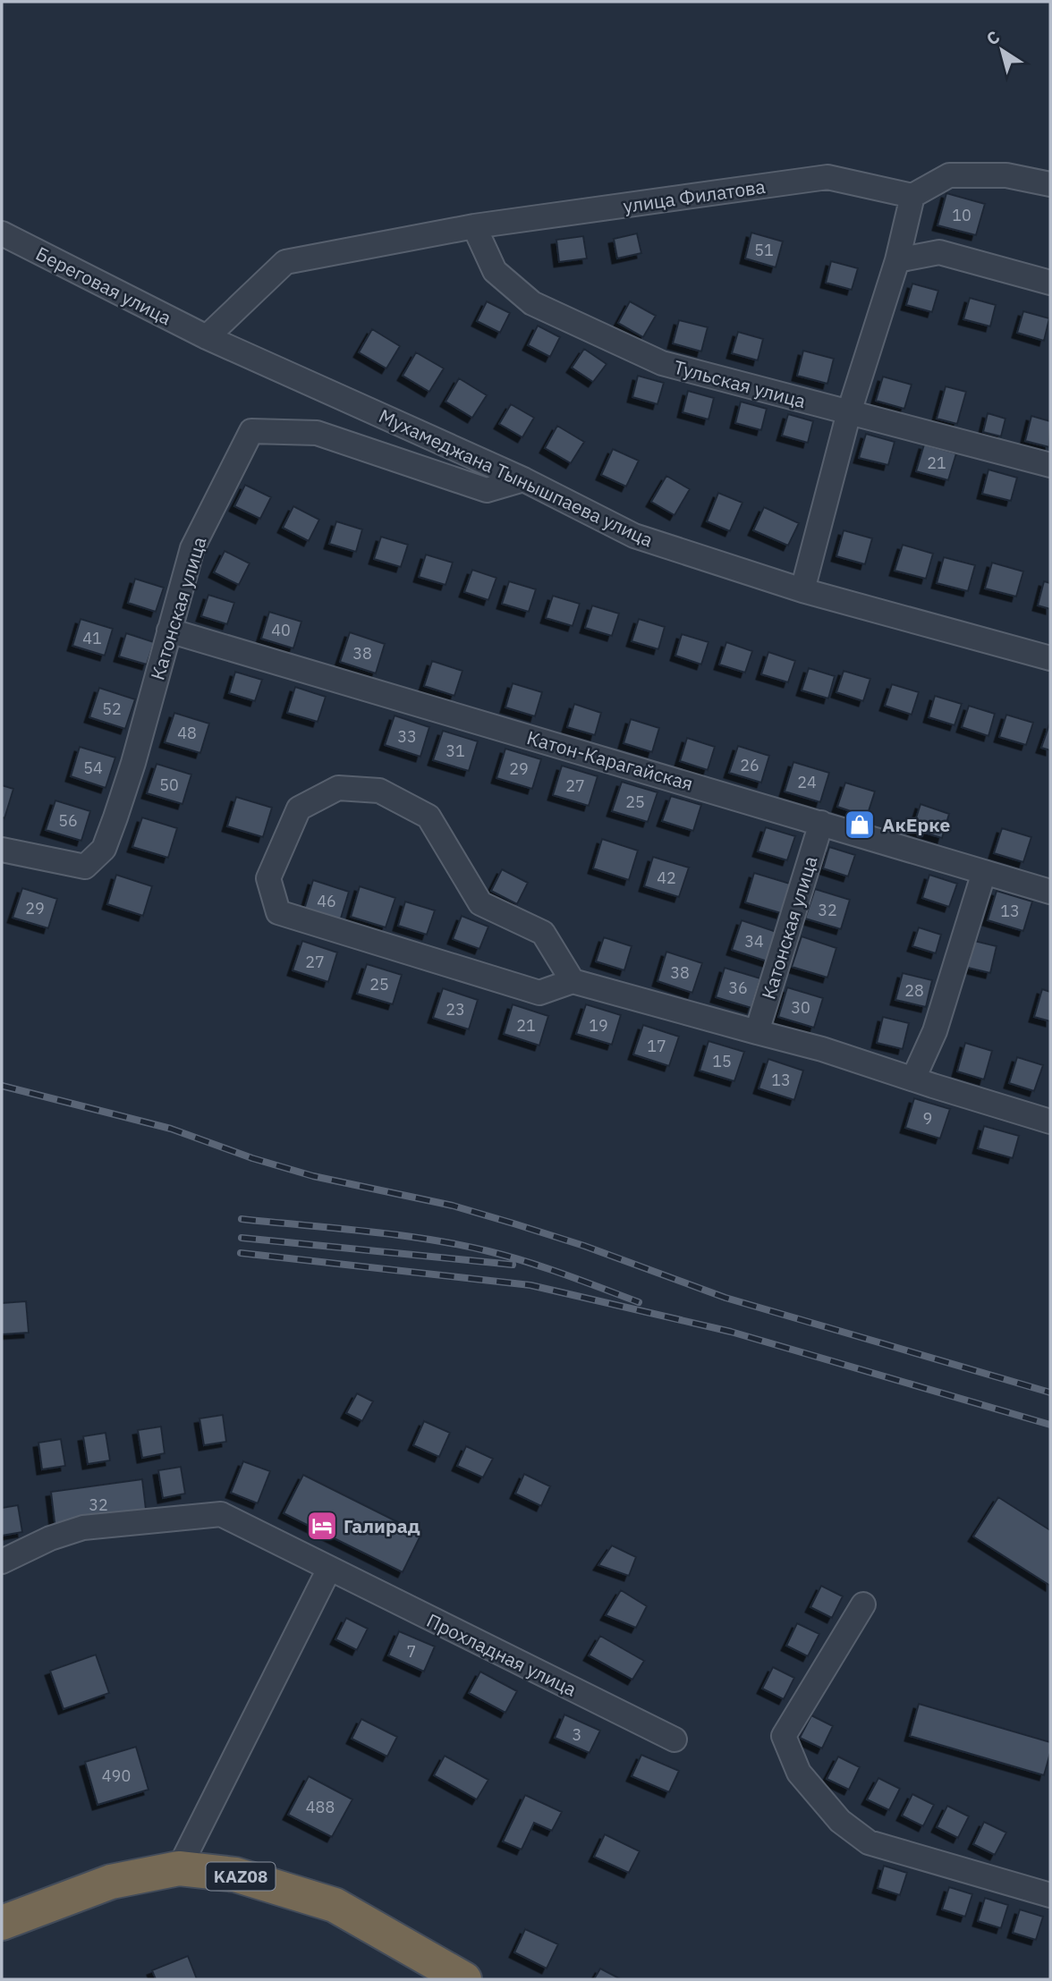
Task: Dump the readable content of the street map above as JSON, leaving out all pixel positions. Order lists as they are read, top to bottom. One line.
{"streets":{"highway":["KAZ08"],"street":["улица Филатова","Береговая улица","Тульская улица","Мухамеджана Тынышпаева улица","Катонская улица","Катон-Карагайская","Прохладная улица"]},"crossings":[["улица Филатова","Береговая улица"],["улица Филатова","Тульская улица"],["улица Филатова","Мухамеджана Тынышпаева улица"],["Береговая улица","Мухамеджана Тынышпаева улица"],["Мухамеджана Тынышпаева улица","Катонская улица"],["Катонская улица","Катон-Карагайская"]],"places":{"shop":["АкЕрке"],"hotel":["Галирад"]},"house_numbers":["10","51","21","40","41","38","52","48","33","31","26","54","29","24","50","27","25","56","42","46","29","32","13","34","27","38","25","36","28","30","23","21","19","17","15","13","9","32","7","3","490","488"],"north":"top left"}
